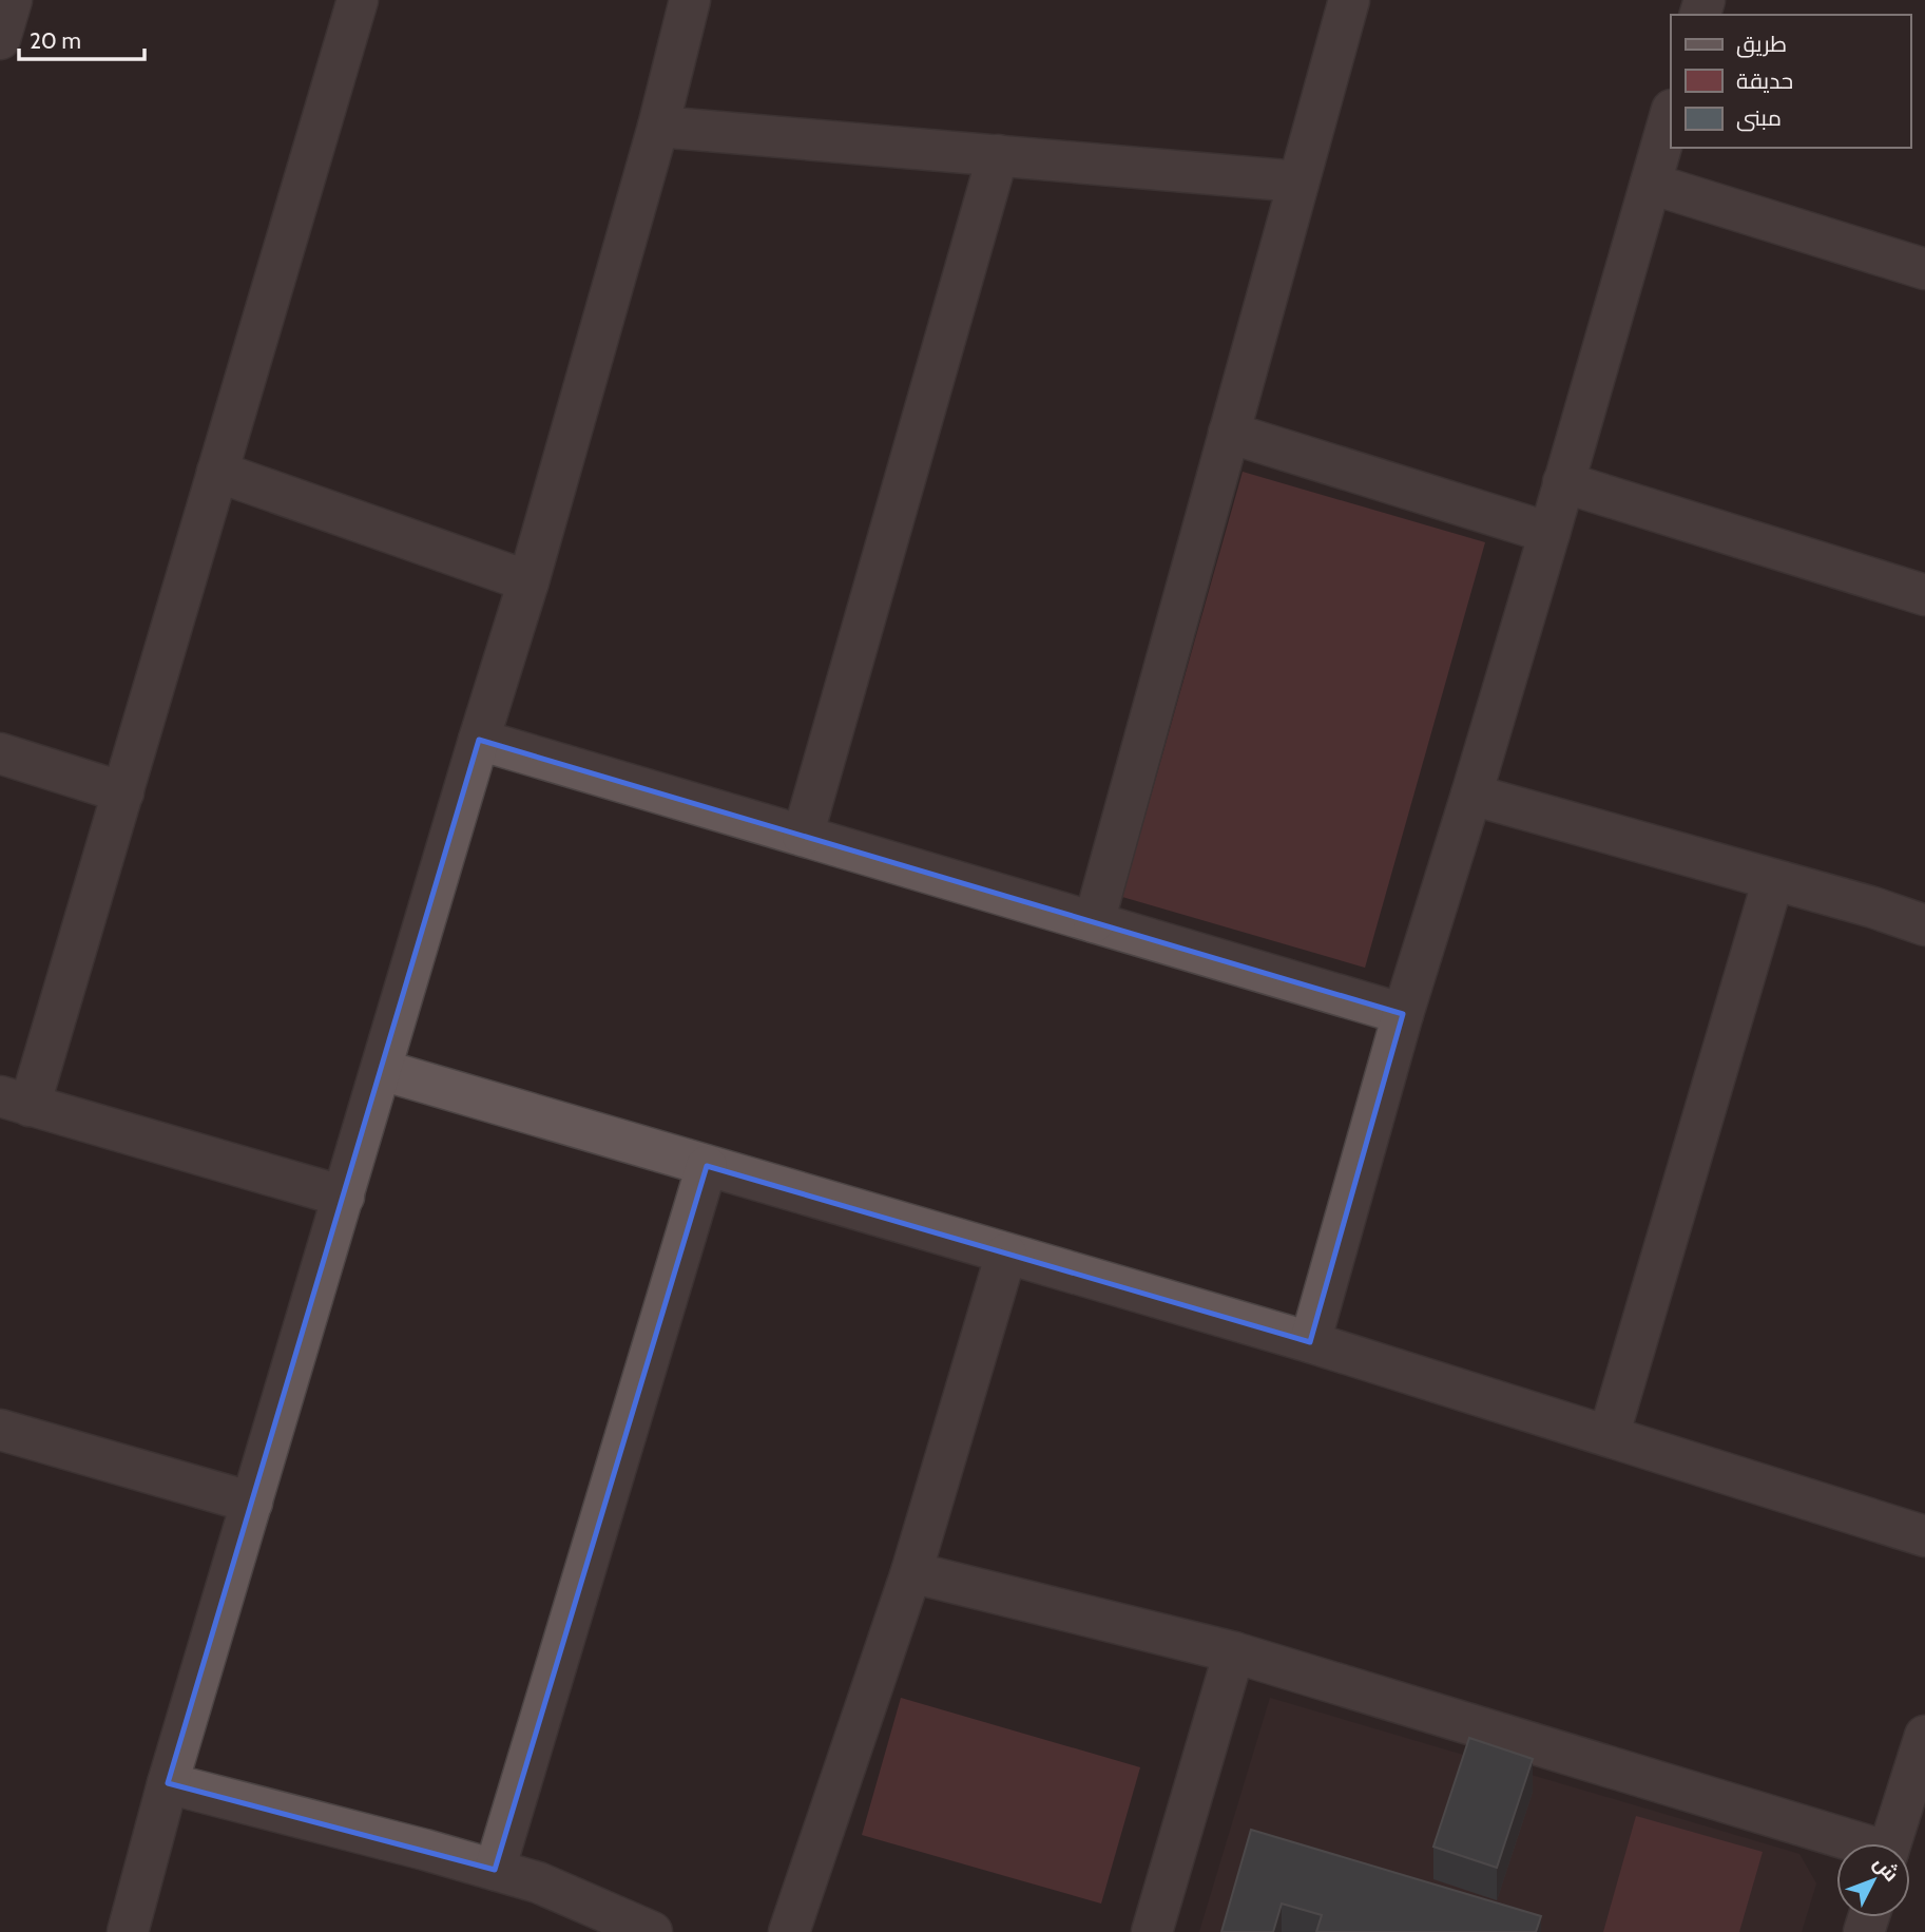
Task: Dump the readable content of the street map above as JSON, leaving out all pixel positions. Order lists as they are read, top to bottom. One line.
{"legend":["طريق","حديقة","مبنى"],"scale_bar":"20 m","north":"top right"}
